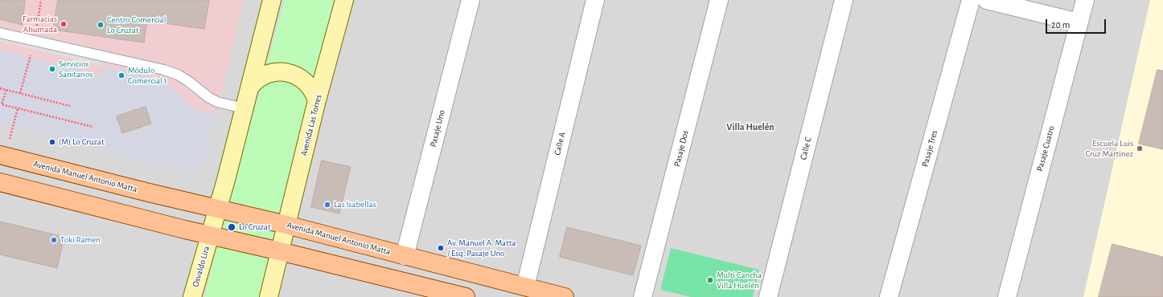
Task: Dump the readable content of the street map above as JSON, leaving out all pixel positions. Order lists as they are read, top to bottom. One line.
{"streets":{"main road":["Avenida Manuel Antonio Matta"],"street":["Avenida Las Torres","Pasaje Uno","Calle A","Pasaje Dos","Calle C","Pasaje Tres","Pasaje Cuatro","Osvaldo Lira"]},"crossings":[["Avenida Las Torres","Avenida Manuel Antonio Matta"],["Pasaje Uno","Avenida Manuel Antonio Matta"],["Calle A","Avenida Manuel Antonio Matta"],["Avenida Manuel Antonio Matta","Osvaldo Lira"]],"districts":["Villa Huelén"],"places":["Farmacias Ahumada","Centro Comercial Lo Cruzat","Servicios Sanitarios","Módulo Comercial 1","(M) Lo Cruzat","Escuela Luis Cruz Martínez","Las Isabellas","Lo Cruzat","Toki Ramen","Av. Manuel A. Matta / Esq. Pasaje Uno","Multi Cancha Villa Huelén"],"scale_bar":"20 m"}
